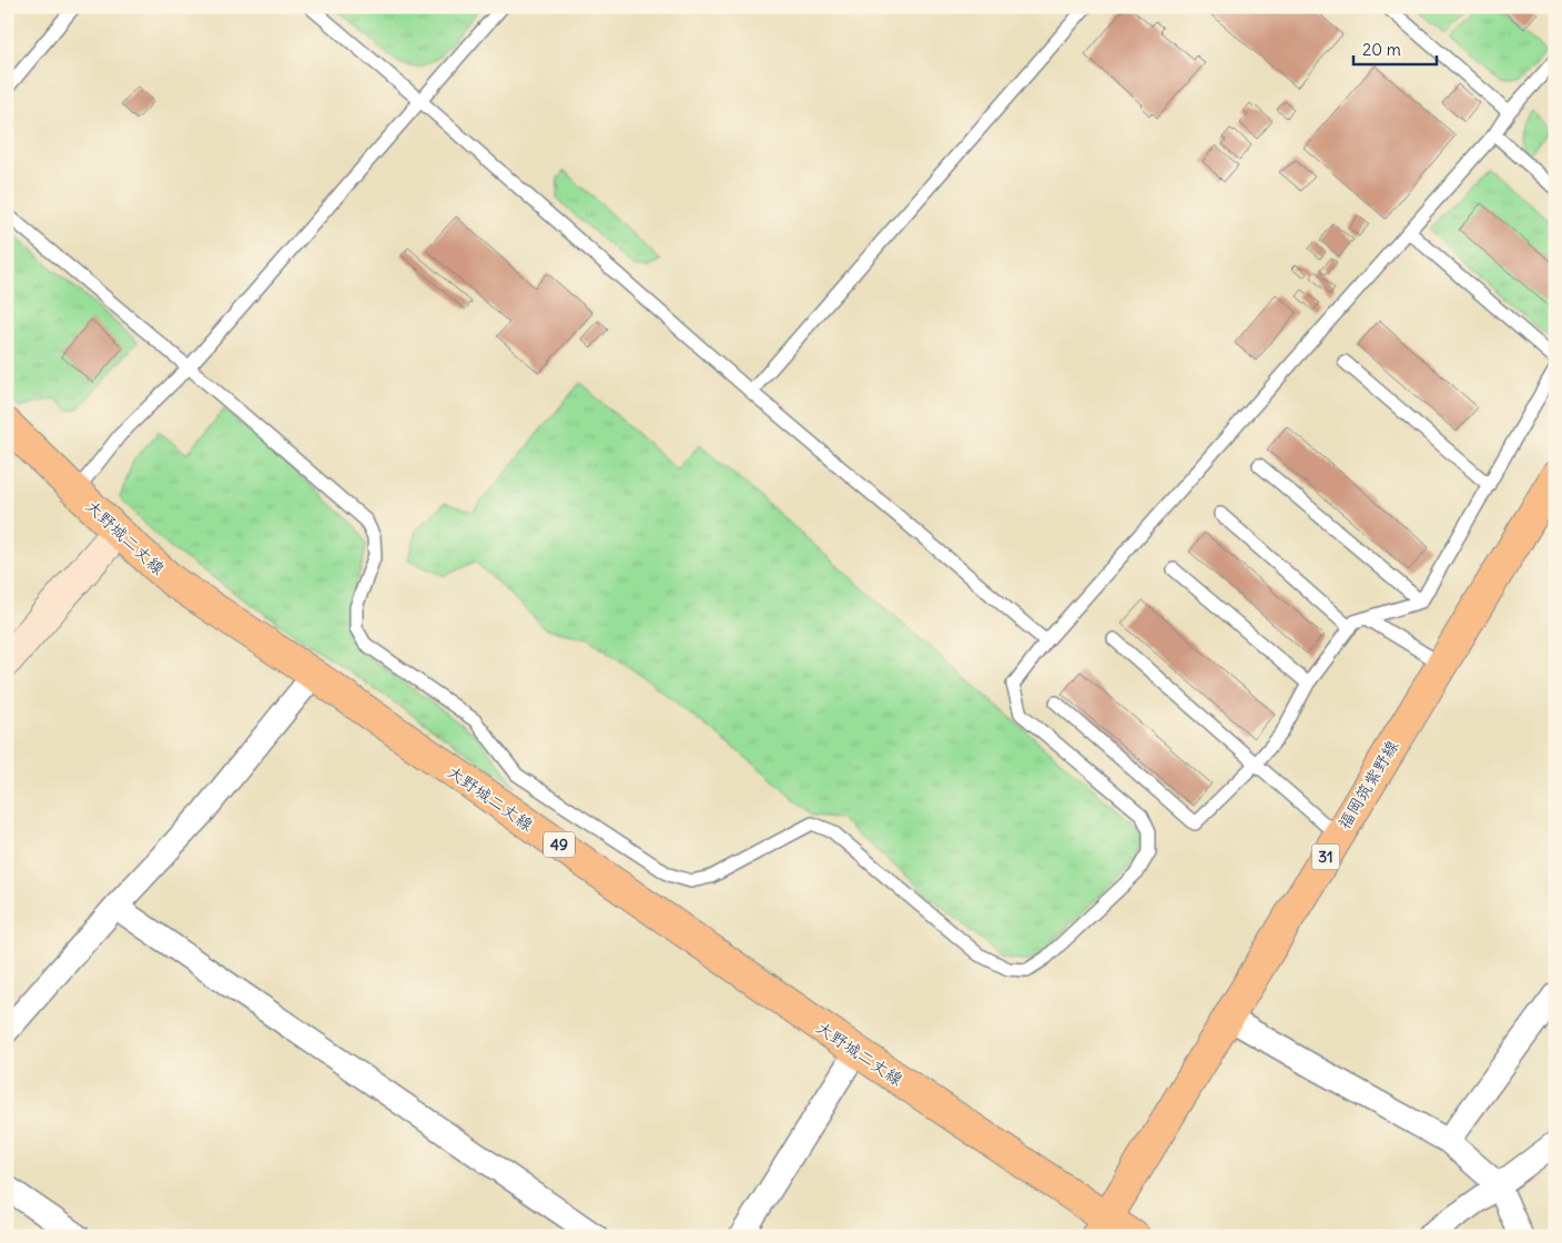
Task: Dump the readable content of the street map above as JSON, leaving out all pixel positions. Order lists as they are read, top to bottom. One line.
{"streets":{"main road":["大野城二丈線","福岡筑紫野線","49","31"]},"crossings":[["大野城二丈線","福岡筑紫野線"]],"scale_bar":"20 m"}
